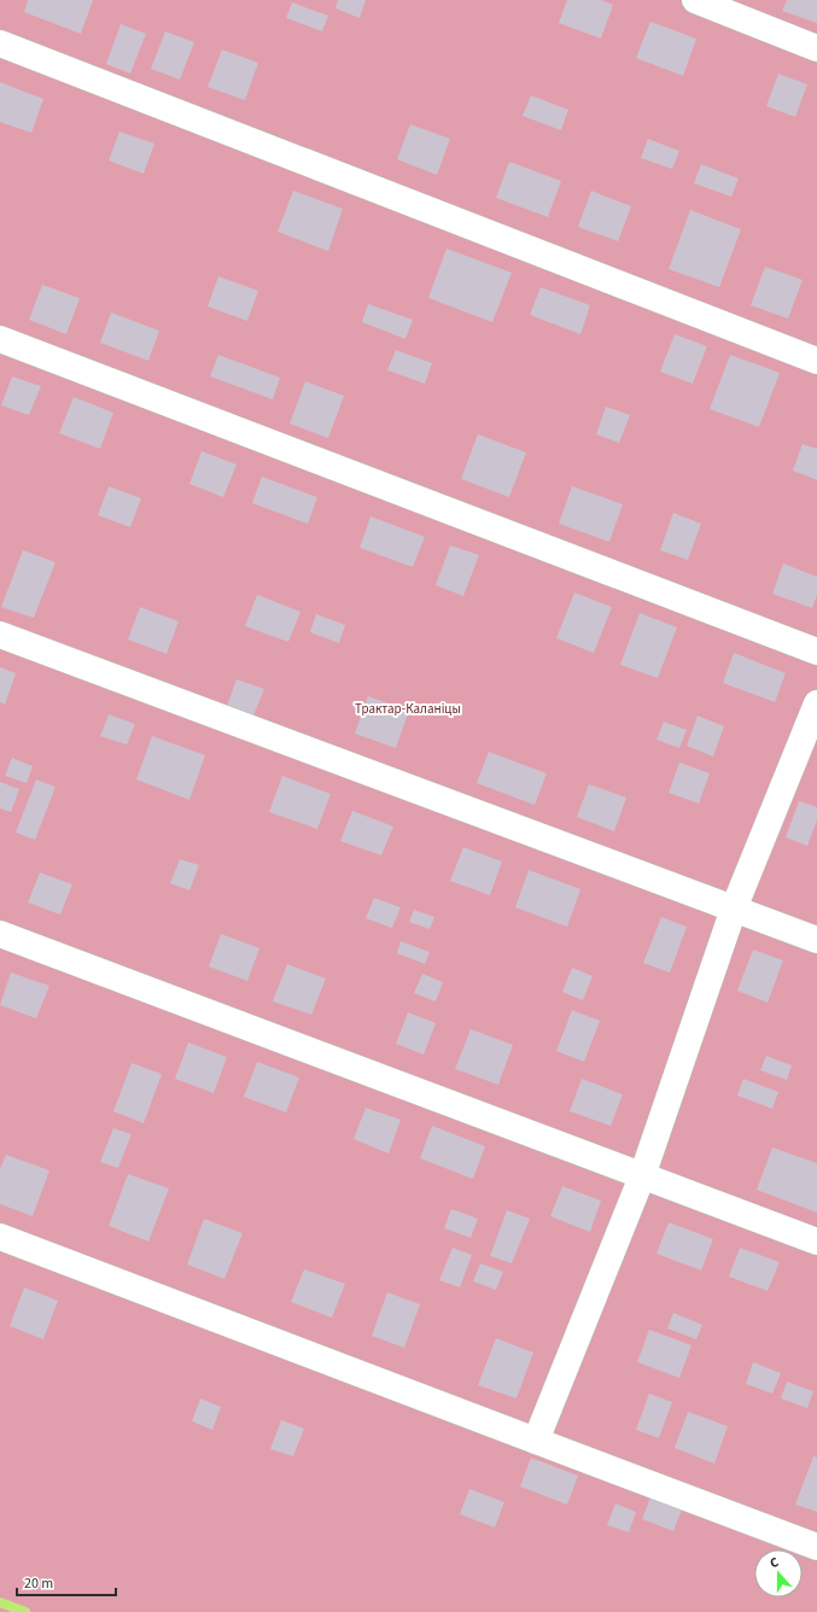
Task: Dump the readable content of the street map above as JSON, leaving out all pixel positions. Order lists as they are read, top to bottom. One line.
{"parks":["Трактар-Каланіцы"],"scale_bar":"20 m","north":"top"}
